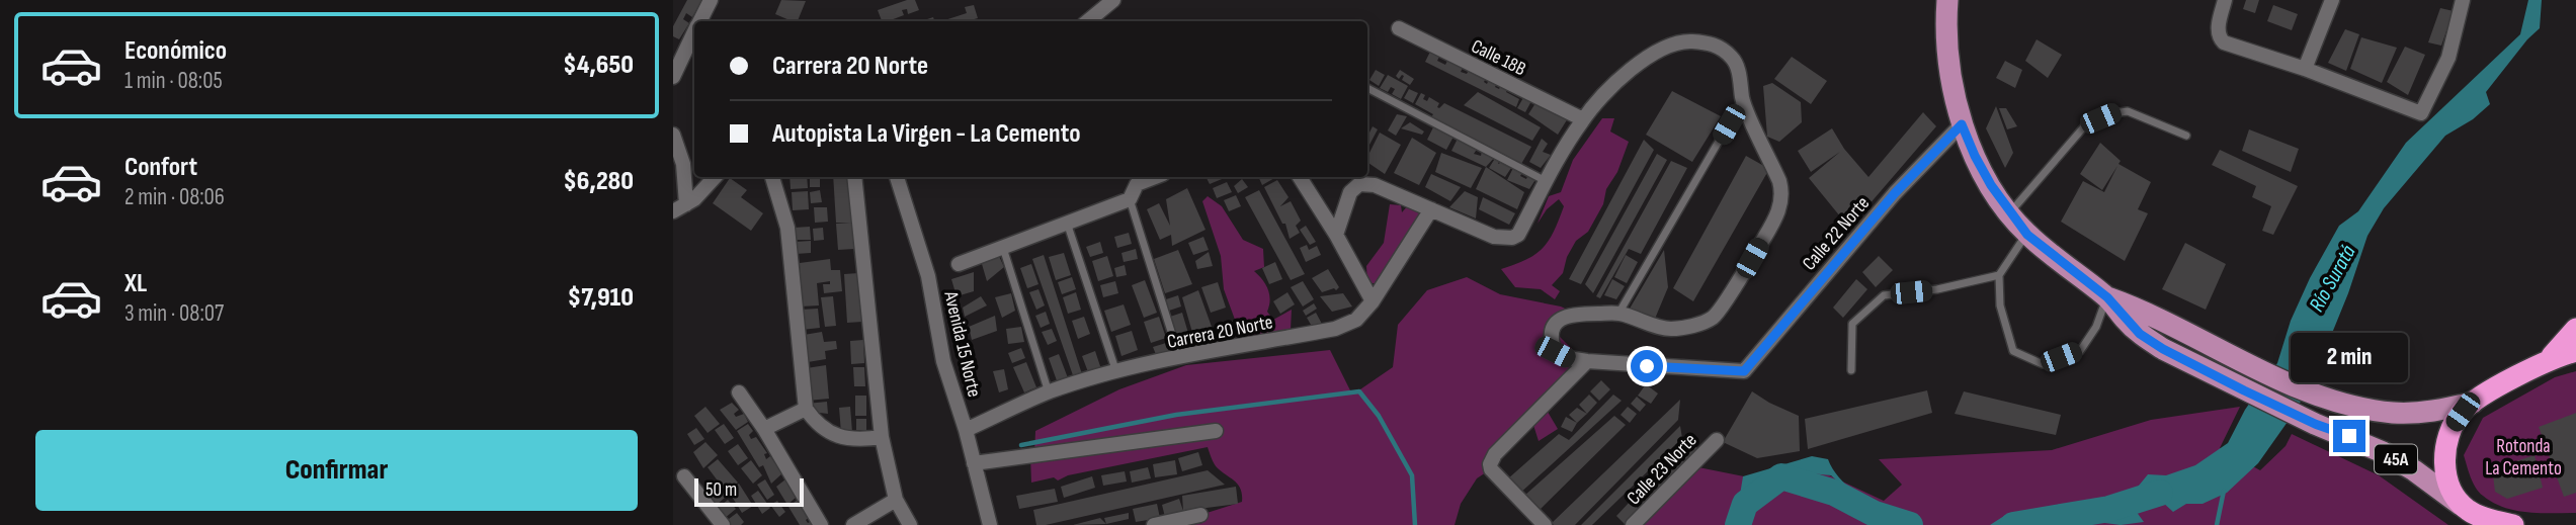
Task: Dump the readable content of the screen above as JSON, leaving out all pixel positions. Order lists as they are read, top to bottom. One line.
{"streets":{"highway":["45A"],"street":["Calle 18B","Calle 22 Norte","Carrera 20 Norte","Avenida 15 Norte","Calle 23 Norte"]},"crossings":[["Calle 22 Norte","45A"],["Carrera 20 Norte","Avenida 15 Norte"]],"water":["Río Suratá"],"parks":["Rotonda La Cemento"],"scale_bar":"50 m","page":{"list":[{"name":"Económico","note":"1 min · 08:05","value":"$4,650"},{"name":"Confort","note":"2 min · 08:06","value":"$6,280"},{"name":"XL","note":"3 min · 08:07","value":"$7,910"}],"banner":["Carrera 20 Norte","Autopista La Virgen - La Cemento"],"bubble":"2 min","buttons":"Confirmar","scale":"50 m"}}
